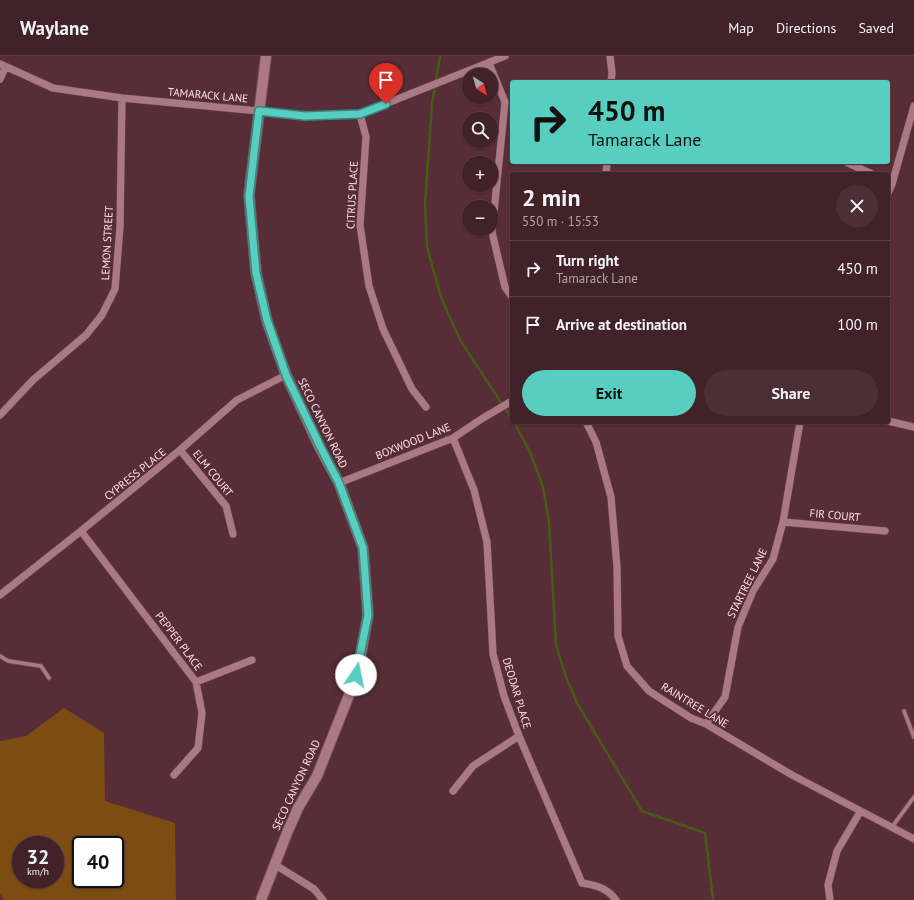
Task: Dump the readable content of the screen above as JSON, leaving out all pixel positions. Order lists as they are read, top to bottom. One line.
{"streets":{"street":["TAMARACK LANE","CITRUS PLACE","LEMON STREET","SECO CANYON ROAD","BOXWOOD LANE","ELM COURT","CYPRESS PLACE","FIR COURT","STARTREE LANE","PEPPER PLACE","DEODAR PLACE","RAINTREE LANE"]},"crossings":[["TAMARACK LANE","CITRUS PLACE"],["TAMARACK LANE","LEMON STREET"],["TAMARACK LANE","SECO CANYON ROAD"],["SECO CANYON ROAD","BOXWOOD LANE"],["SECO CANYON ROAD","CYPRESS PLACE"],["BOXWOOD LANE","DEODAR PLACE"],["ELM COURT","CYPRESS PLACE"],["CYPRESS PLACE","PEPPER PLACE"],["FIR COURT","STARTREE LANE"],["STARTREE LANE","RAINTREE LANE"]],"north":"bottom right","page":{"header":"Waylane","nav":["Map","Directions","Saved"],"map_buttons":["+","−"],"turn":["450 m","Tamarack Lane"],"heading":["2 min","550 m · 15:53"],"list":[{"name":"Turn right","note":"Tamarack Lane","value":"450 m"},{"name":"Arrive at destination","value":"100 m"}],"buttons":["Exit","Share"],"speed":"32 km/h","limit":"40"}}
